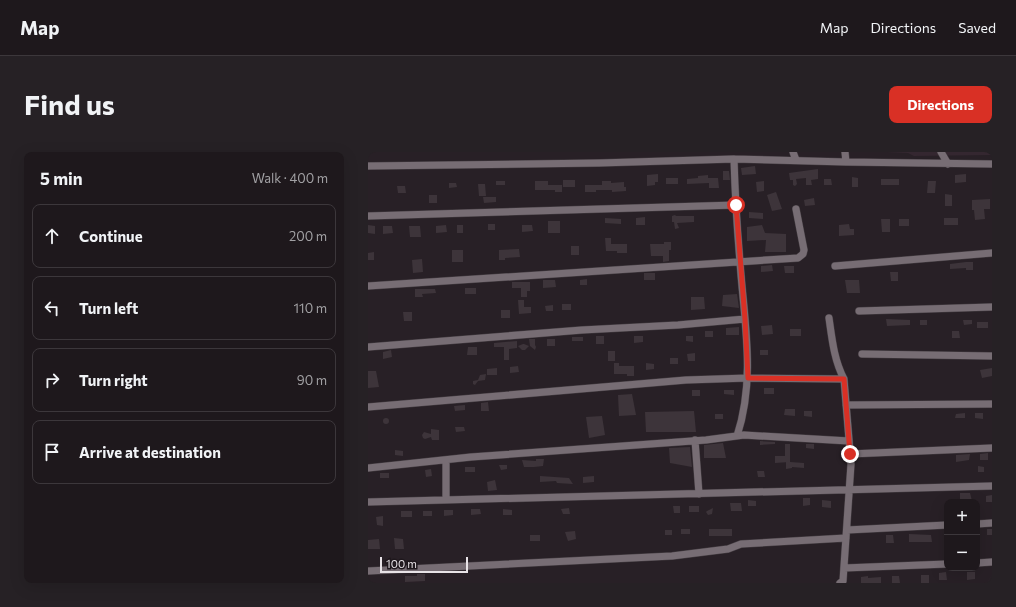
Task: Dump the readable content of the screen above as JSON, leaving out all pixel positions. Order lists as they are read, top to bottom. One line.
{"scale_bar":"100 m","page":{"header":"Map","nav":["Map","Directions","Saved"],"buttons":"Directions","title":"Find us","heading":["5 min","Walk · 400 m"],"list":[["Continue","200 m"],["Turn left","110 m"],["Turn right","90 m"],"Arrive at destination"],"map_buttons":["+","−"],"scale":"100 m"}}
